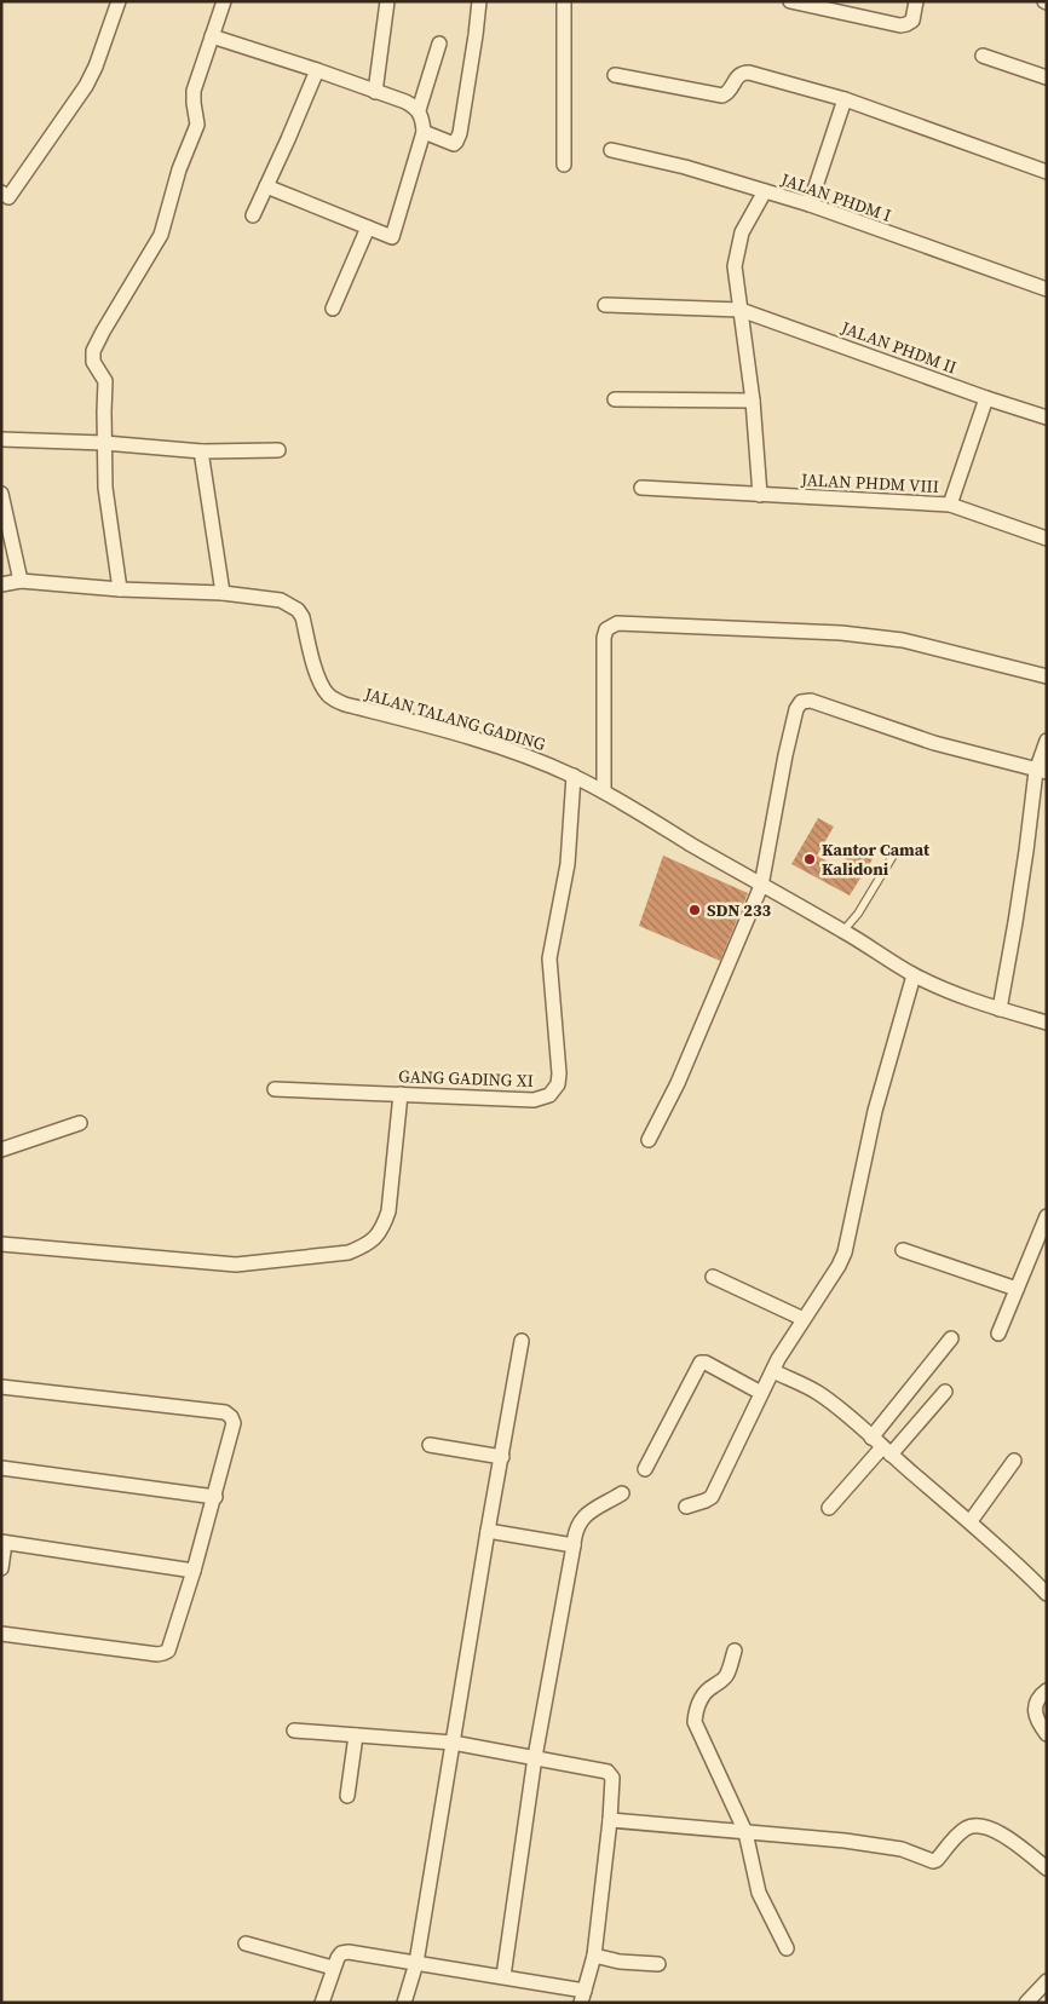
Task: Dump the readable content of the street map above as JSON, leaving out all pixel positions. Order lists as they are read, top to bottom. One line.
{"streets":{"street":["JALAN PHDM I","JALAN PHDM II","JALAN PHDM VIII","JALAN TALANG GADING","GANG GADING XI"]},"crossings":[["JALAN TALANG GADING","GANG GADING XI"]],"places":["Kantor Camat Kalidoni","SDN 233"]}
